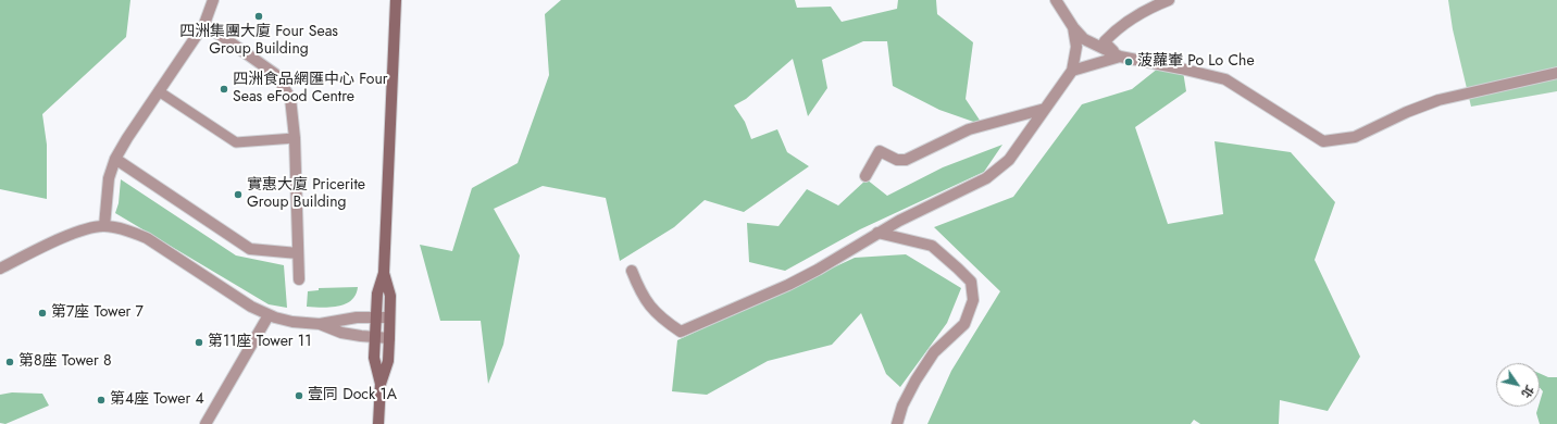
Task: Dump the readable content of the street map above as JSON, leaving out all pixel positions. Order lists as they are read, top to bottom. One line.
{"places":["四洲集團大廈 Four Seas Group Building","菠蘿輋 Po Lo Che","四洲食品網匯中心 Four Seas eFood Centre","實惠大廈 Pricerite Group Building","第7座 Tower 7","第11座 Tower 11","第8座 Tower 8","壹同 Dock 1A","第4座 Tower 4"],"north":"bottom right"}
